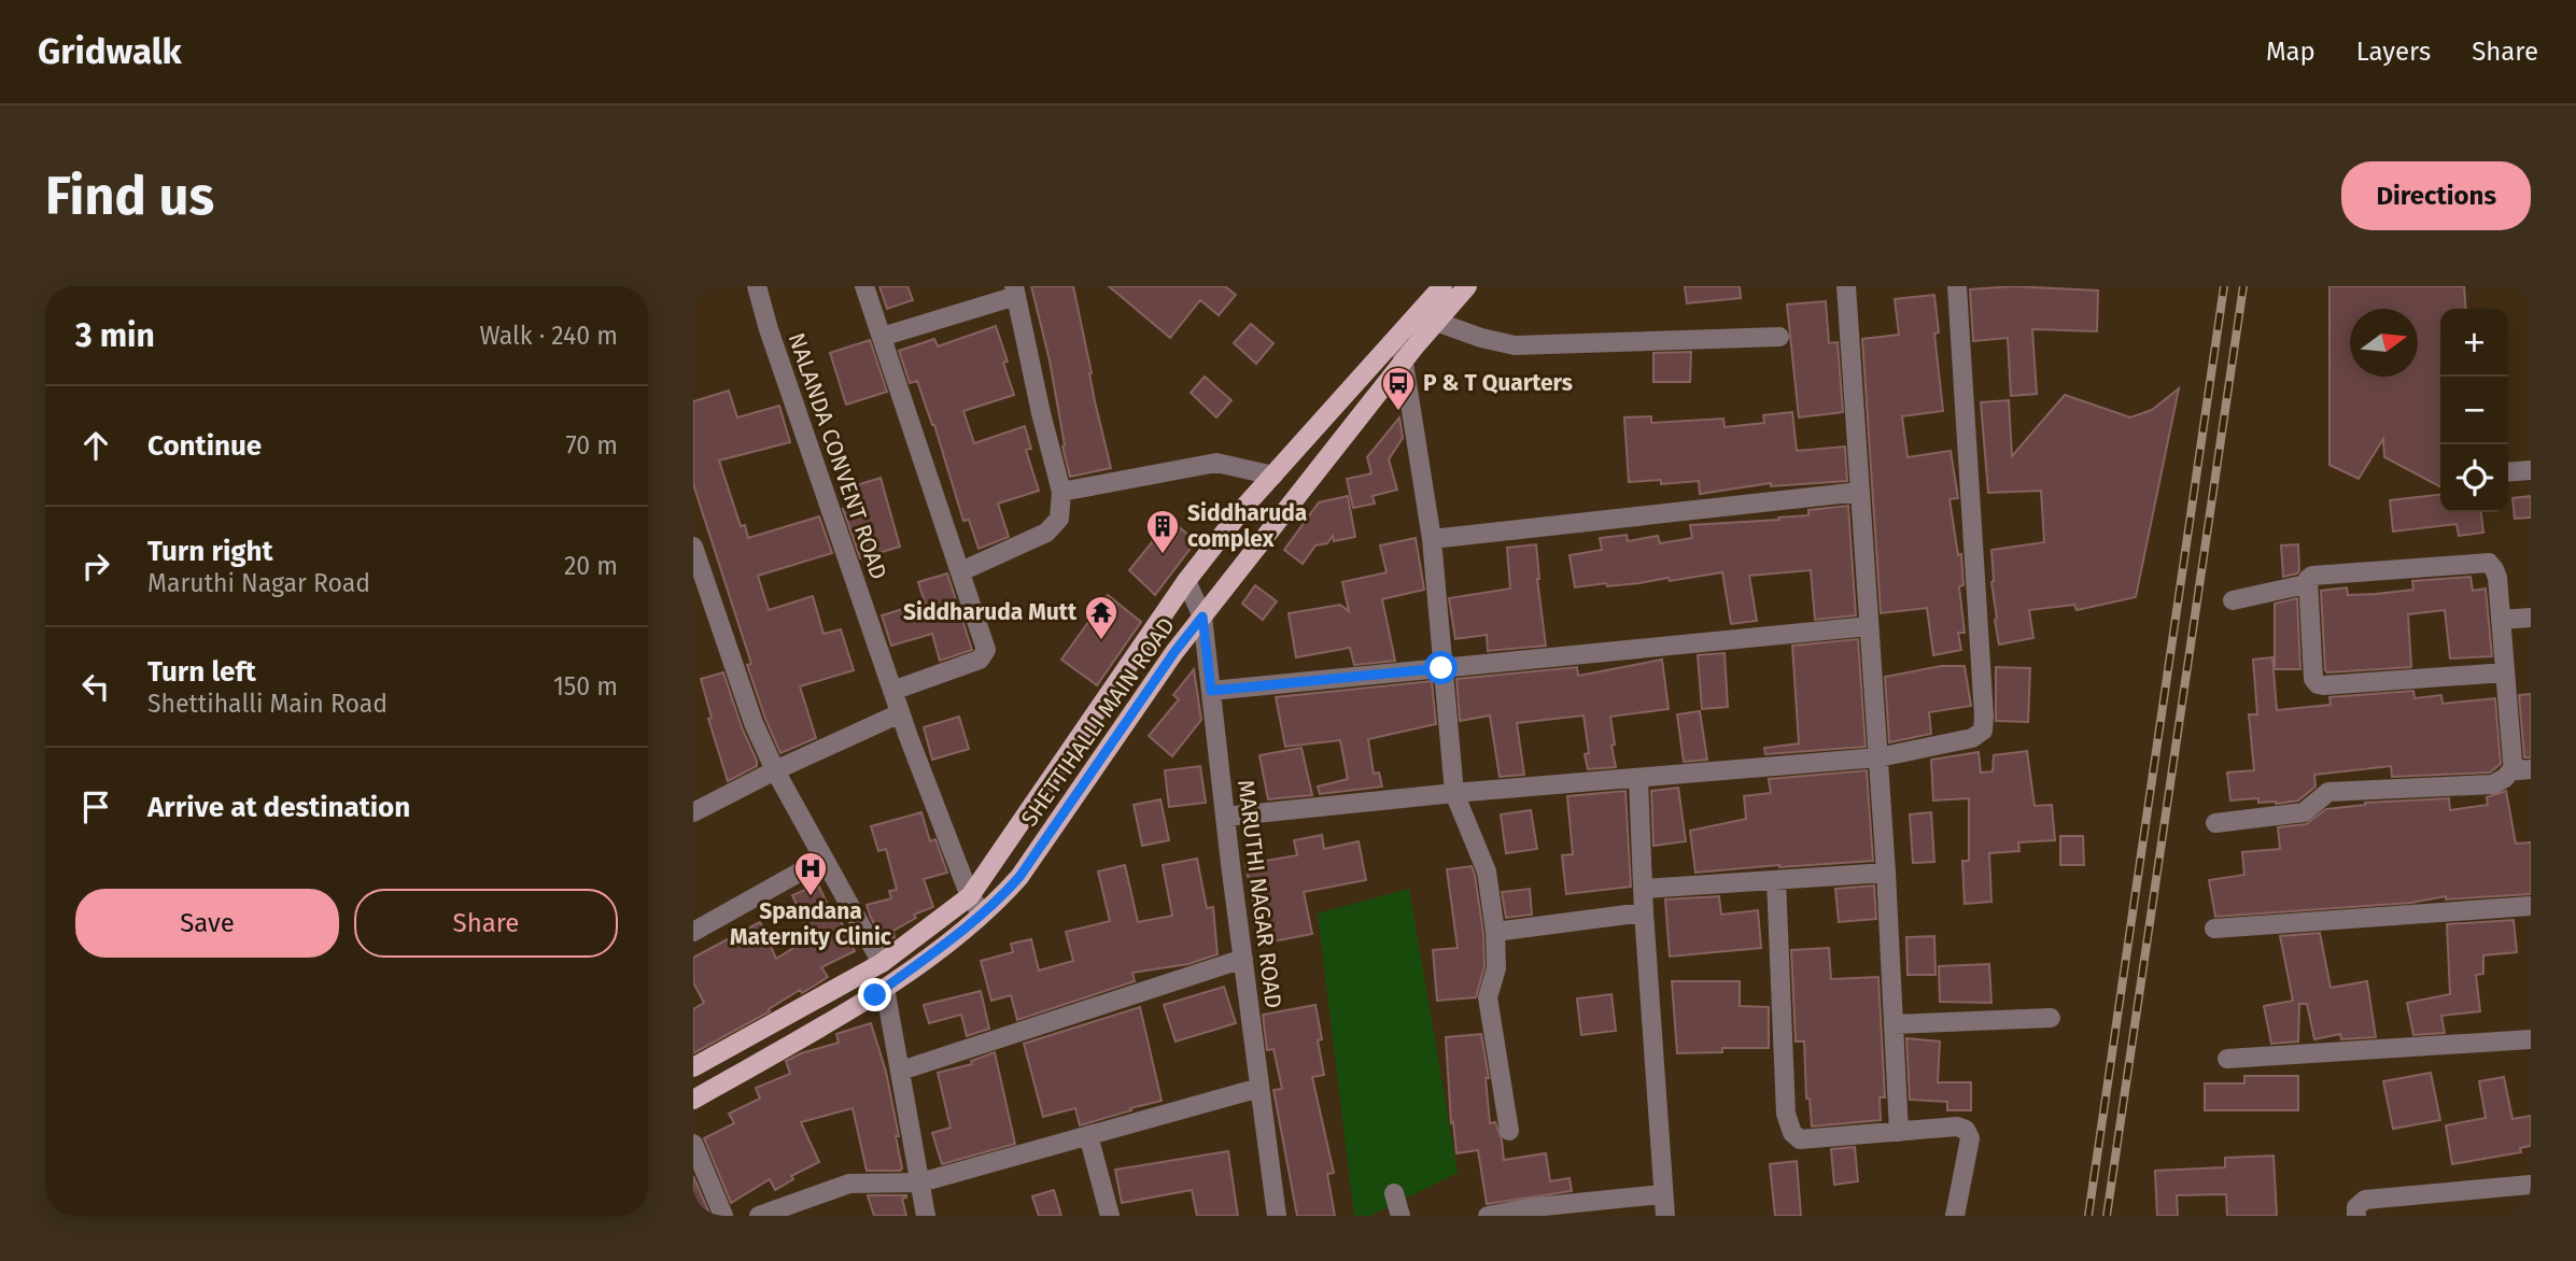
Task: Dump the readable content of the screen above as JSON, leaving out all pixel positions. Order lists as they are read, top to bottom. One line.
{"streets":{"main road":["SHETTIHALLI MAIN ROAD"],"street":["NALANDA CONVENT ROAD","MARUTHI NAGAR ROAD"]},"crossings":[["NALANDA CONVENT ROAD","SHETTIHALLI MAIN ROAD"],["SHETTIHALLI MAIN ROAD","MARUTHI NAGAR ROAD"]],"places":{"bus stop":["P & T Quarters"],"building":["Siddharuda complex"],"temple":["Siddharuda Mutt"],"hospital":["Spandana Maternity Clinic"]},"north":"right","page":{"header":"Gridwalk","nav":["Map","Layers","Share"],"buttons":["Directions",["Save","Share"]],"title":"Find us","heading":["3 min","Walk · 240 m"],"map_buttons":["+","−"],"list":[["Continue","70 m"],["Turn right","Maruthi Nagar Road","20 m"],["Turn left","Shettihalli Main Road","150 m"],"Arrive at destination"]}}
